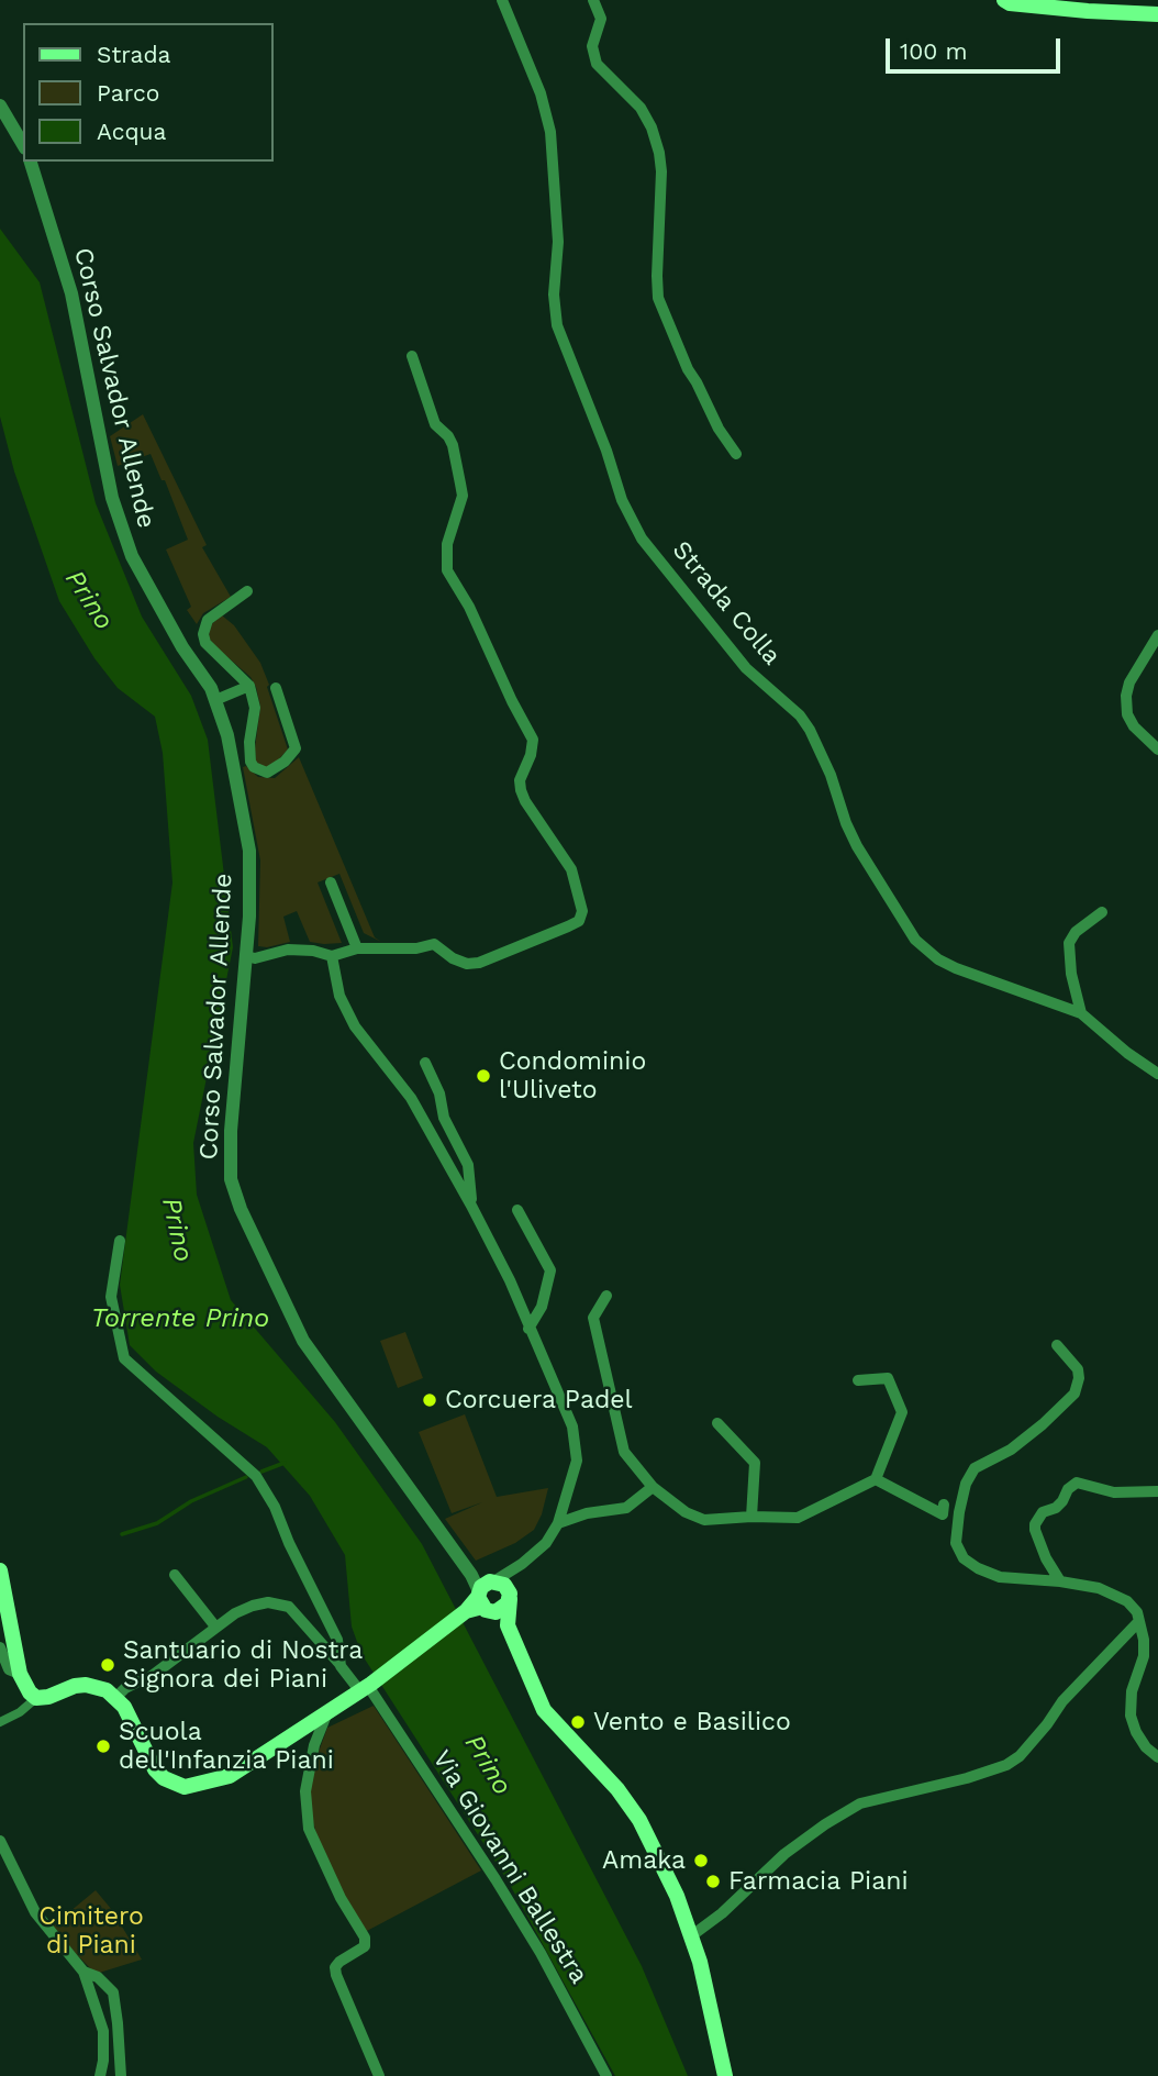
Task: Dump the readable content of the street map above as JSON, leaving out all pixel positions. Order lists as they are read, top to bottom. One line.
{"streets":{"street":["Corso Salvador Allende","Strada Colla","Via Giovanni Ballestra"]},"water":["Prino","Torrente Prino"],"parks":["Cimitero di Piani"],"places":["Condominio l'Uliveto","Corcuera Padel","Santuario di Nostra Signora dei Piani","Vento e Basilico","Scuola dell'Infanzia Piani","Amaka","Farmacia Piani"],"legend":["Strada","Parco","Acqua"],"scale_bar":"100 m"}
